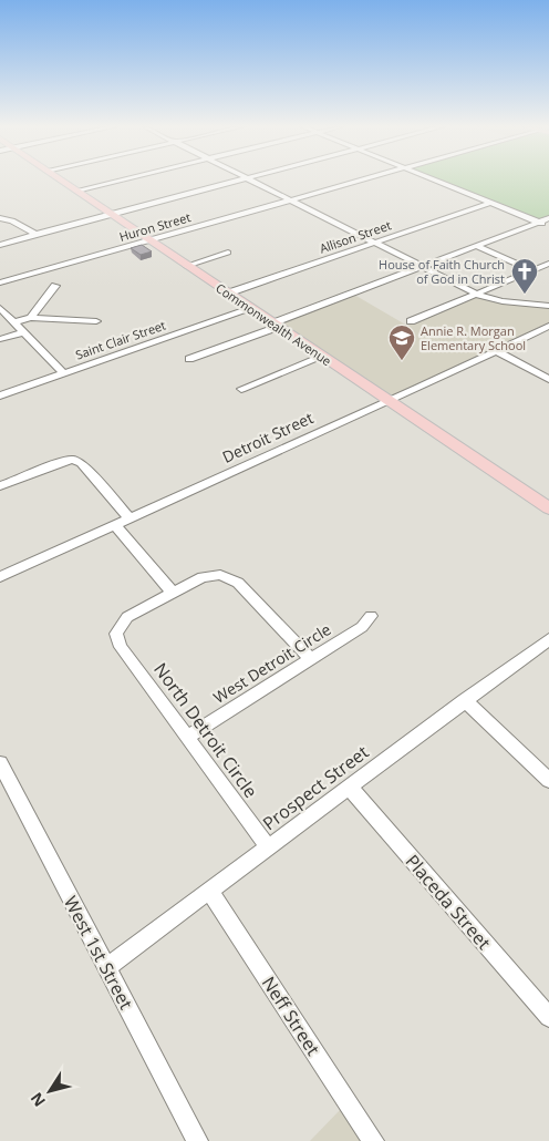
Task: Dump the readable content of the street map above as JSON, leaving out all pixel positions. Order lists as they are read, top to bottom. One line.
{"streets":{"main road":["Commonwealth Avenue"],"street":["Huron Street","Allison Street","Saint Clair Street","Detroit Street","West Detroit Circle","North Detroit Circle","Prospect Street","Placeda Street","West 1st Street","Neff Street"]},"crossings":[["Huron Street","Commonwealth Avenue"],["Allison Street","Commonwealth Avenue"],["Commonwealth Avenue","Saint Clair Street"],["Commonwealth Avenue","Detroit Street"],["West Detroit Circle","North Detroit Circle"],["North Detroit Circle","Prospect Street"],["Prospect Street","Placeda Street"],["Prospect Street","West 1st Street"],["Prospect Street","Neff Street"]],"places":{"church":["House of Faith Church of God in Christ"],"school or university":["Annie R. Morgan Elementary School"]},"north":"bottom left"}
